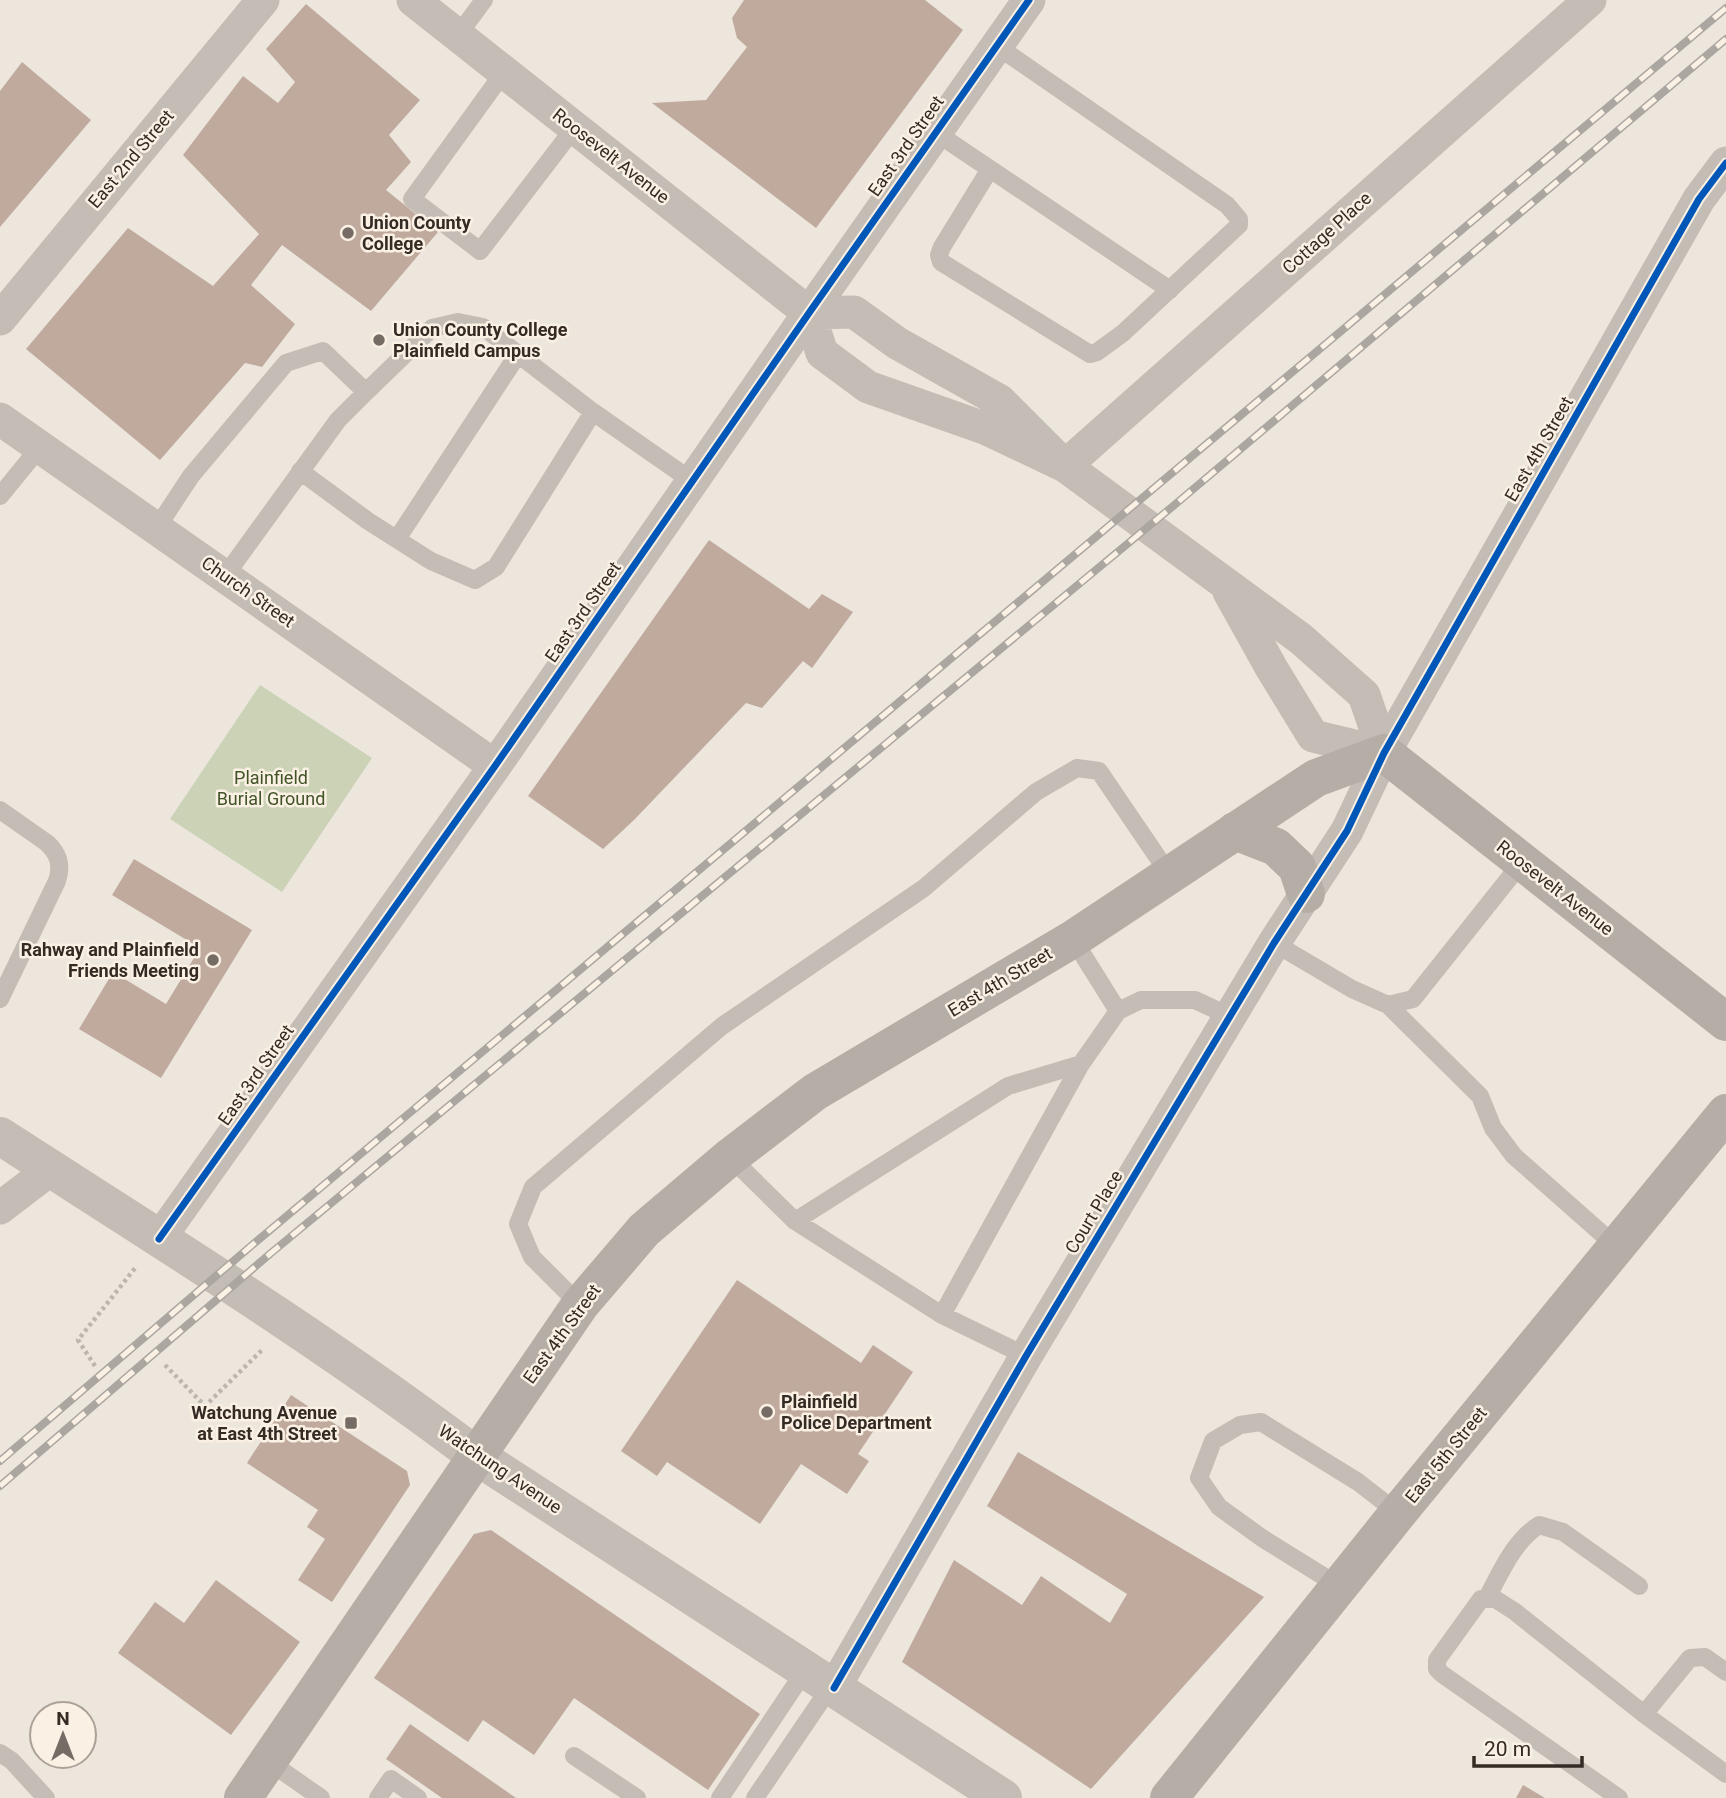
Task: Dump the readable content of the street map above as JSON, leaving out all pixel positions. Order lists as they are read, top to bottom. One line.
{"streets":{"main road":["Roosevelt Avenue","East 4th Street","East 5th Street"],"street":["East 3rd Street","East 2nd Street","Cottage Place","Church Street","Court Place","Watchung Avenue"]},"crossings":[["East 3rd Street","Roosevelt Avenue"],["East 3rd Street","Church Street"],["East 3rd Street","Watchung Avenue"],["Roosevelt Avenue","Cottage Place"],["Roosevelt Avenue","East 4th Street"],["Roosevelt Avenue","Court Place"],["East 4th Street","Court Place"],["East 4th Street","Watchung Avenue"],["Court Place","Watchung Avenue"]],"parks":["Plainfield Burial Ground"],"places":{"other":["Union County College","Union County College Plainfield Campus","Rahway and Plainfield Friends Meeting","Plainfield Police Department"],"transit":["Watchung Avenue at East 4th Street"]},"scale_bar":"20 m","north":"top"}
